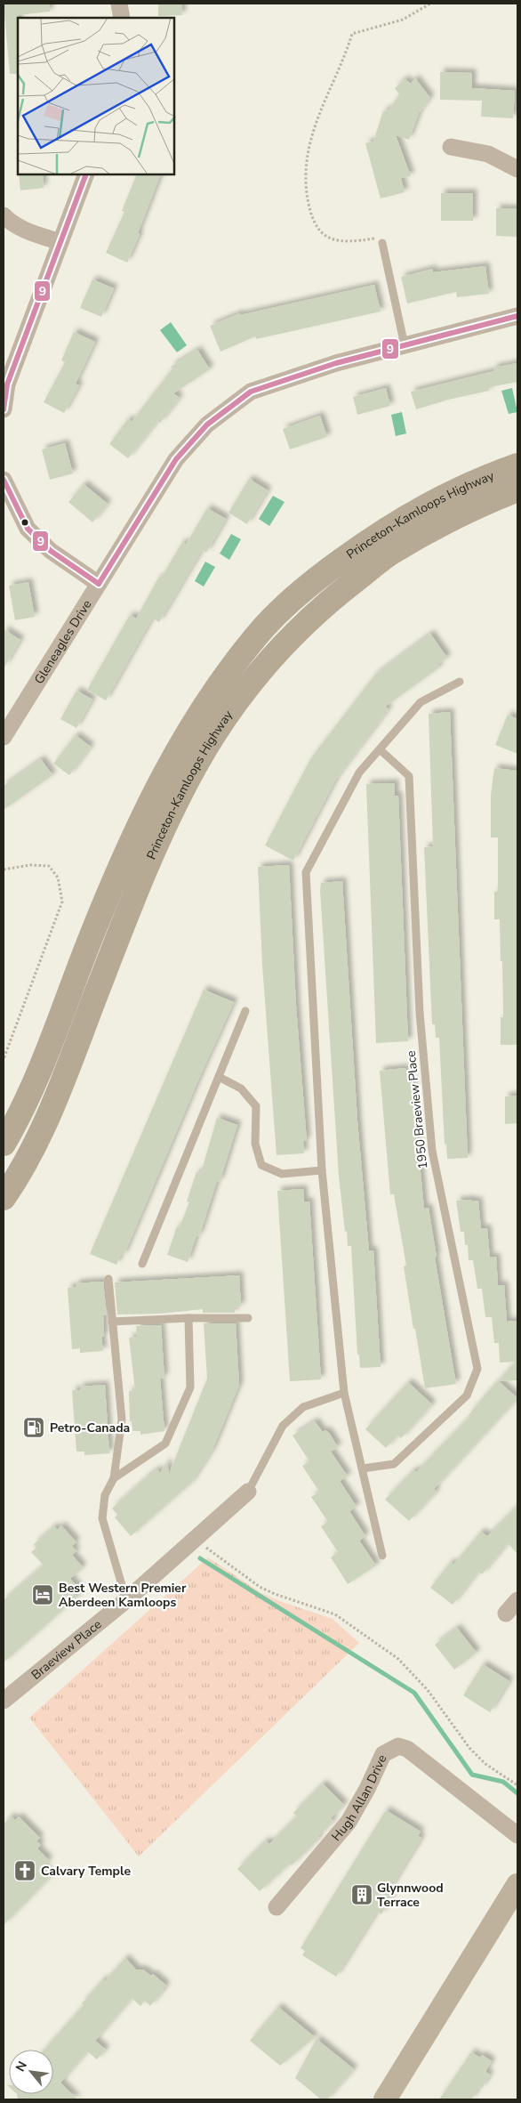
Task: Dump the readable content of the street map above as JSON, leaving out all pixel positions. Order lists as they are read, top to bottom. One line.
{"streets":{"main road":["Princeton-Kamloops Highway"],"street":["Gleneagles Drive","Braeview Place","Hugh Allan Drive"],"lane":["1950 Braeview Place"]},"places":{"fuel station":["Petro-Canada"],"hotel":["Best Western Premier Aberdeen Kamloops"],"church":["Calvary Temple"],"building":["Glynnwood Terrace"]},"lines":["transit line 9"],"north":"top left"}
